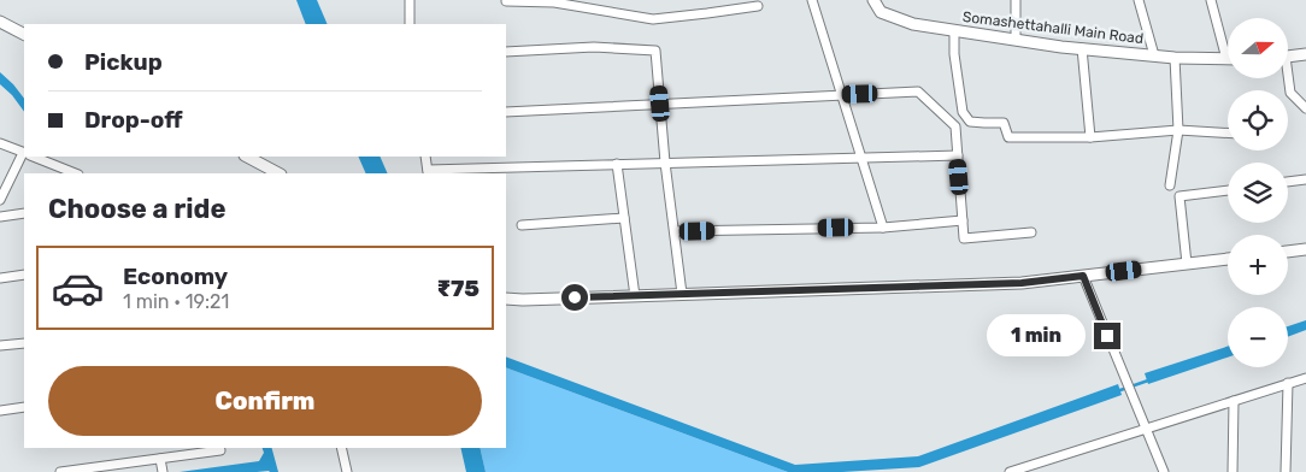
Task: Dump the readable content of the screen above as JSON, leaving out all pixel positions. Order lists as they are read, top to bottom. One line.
{"streets":{"street":["Somashettahalli Main Road"]},"north":"right","page":{"map_buttons":["+","−"],"banner":["Pickup","Drop-off"],"heading":"Choose a ride","list":[{"name":"Economy","note":"1 min · 19:21","value":"₹75"}],"bubble":"1 min","buttons":"Confirm"}}
